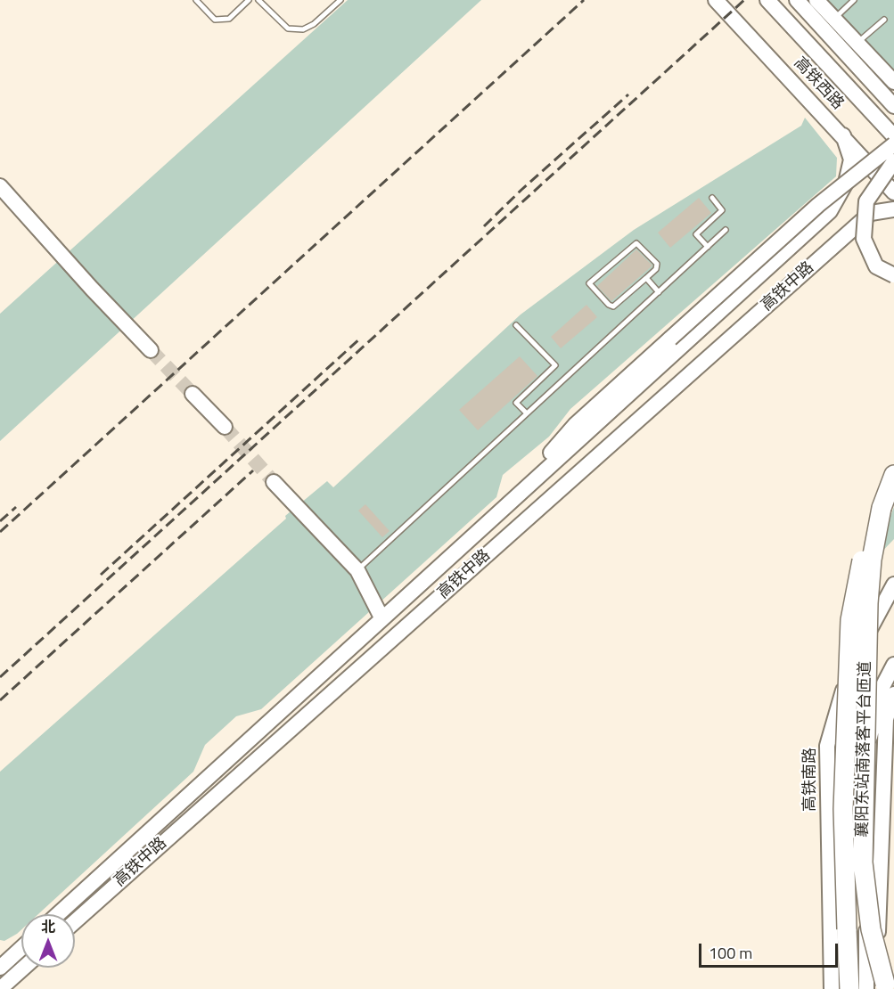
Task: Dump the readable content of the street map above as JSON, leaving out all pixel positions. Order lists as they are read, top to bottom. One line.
{"streets":{"highway":["襄阳东站南落客平台匝道"],"street":["高铁西路","高铁中路","高铁南路"]},"crossings":[["高铁西路","高铁中路"]],"scale_bar":"100 m","north":"top"}
